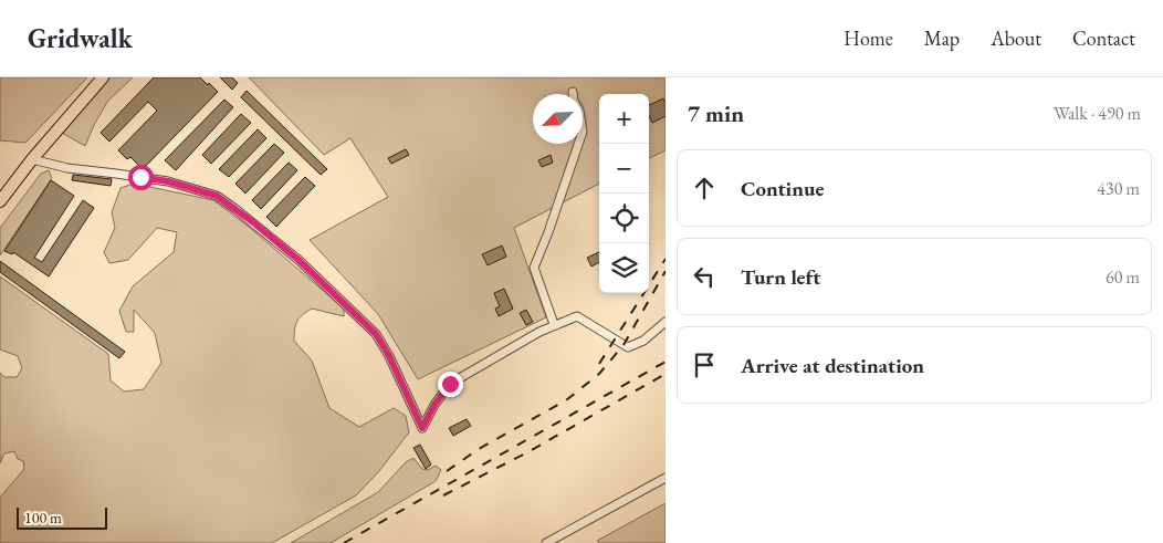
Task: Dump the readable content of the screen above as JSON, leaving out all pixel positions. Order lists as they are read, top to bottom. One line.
{"scale_bar":"100 m","north":"bottom left","page":{"header":"Gridwalk","nav":["Home","Map","About","Contact"],"heading":["7 min","Walk · 490 m"],"map_buttons":["+","−"],"list":[["Continue","430 m"],["Turn left","60 m"],"Arrive at destination"],"scale":"100 m"}}
